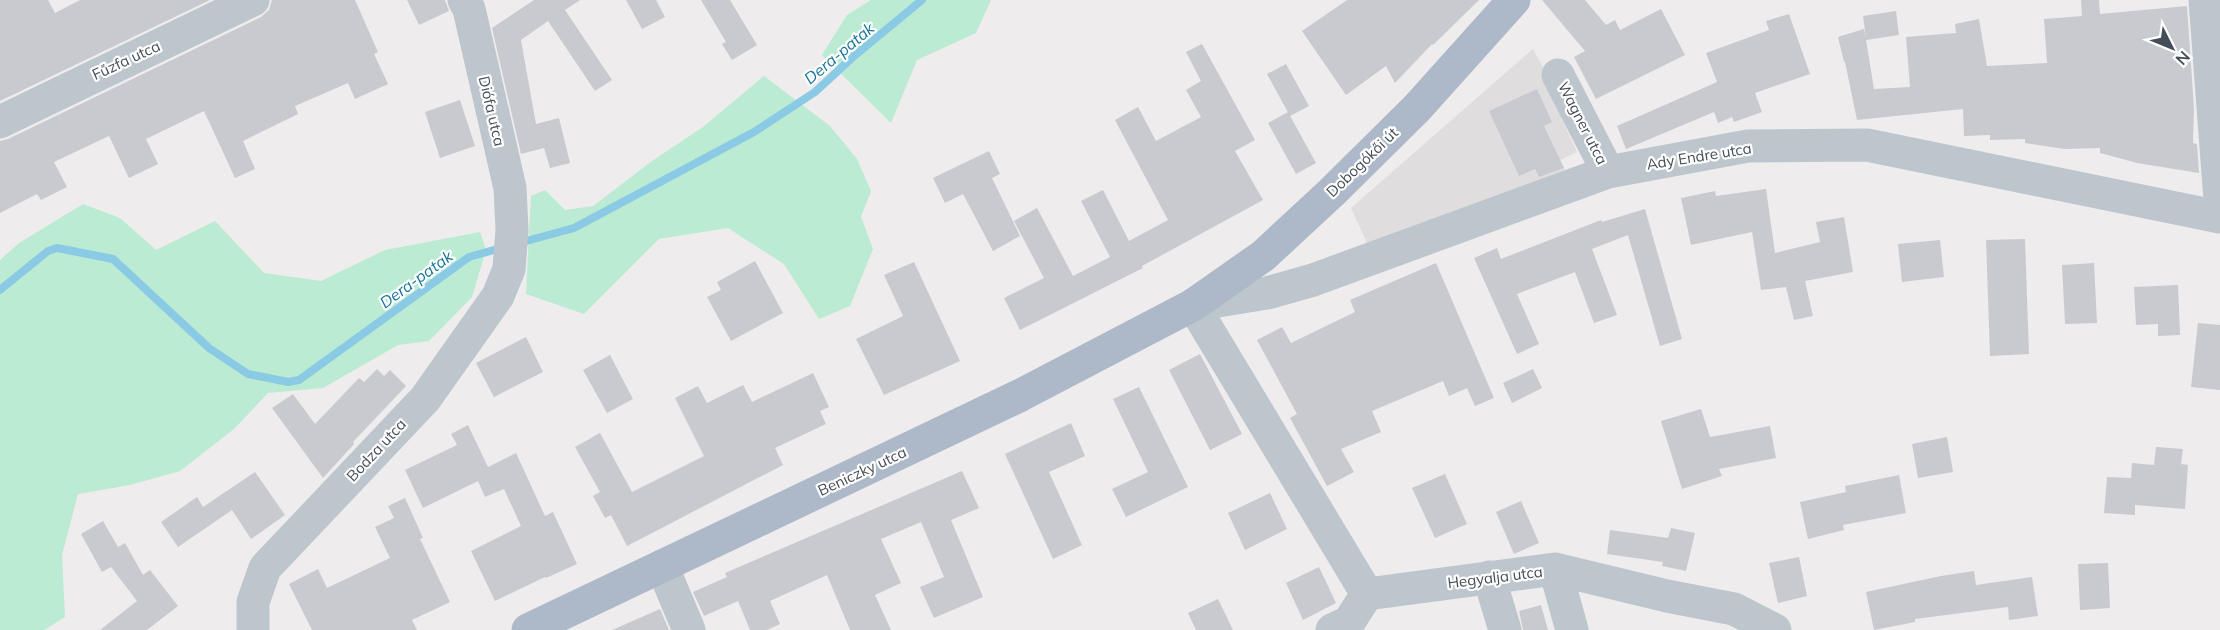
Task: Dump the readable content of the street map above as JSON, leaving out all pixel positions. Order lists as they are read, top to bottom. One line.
{"streets":{"main road":["Dobogókői út","Beniczky utca"],"street":["Fűzfa utca","Diófa utca","Wagner utca","Ady Endre utca","Bodza utca","Hegyalja utca"]},"crossings":[["Diófa utca","Bodza utca"],["Wagner utca","Ady Endre utca"],["Ady Endre utca","Dobogókői út"],["Ady Endre utca","Beniczky utca"],["Dobogókői út","Beniczky utca"]],"water":["Dera-patak"],"north":"bottom right"}
